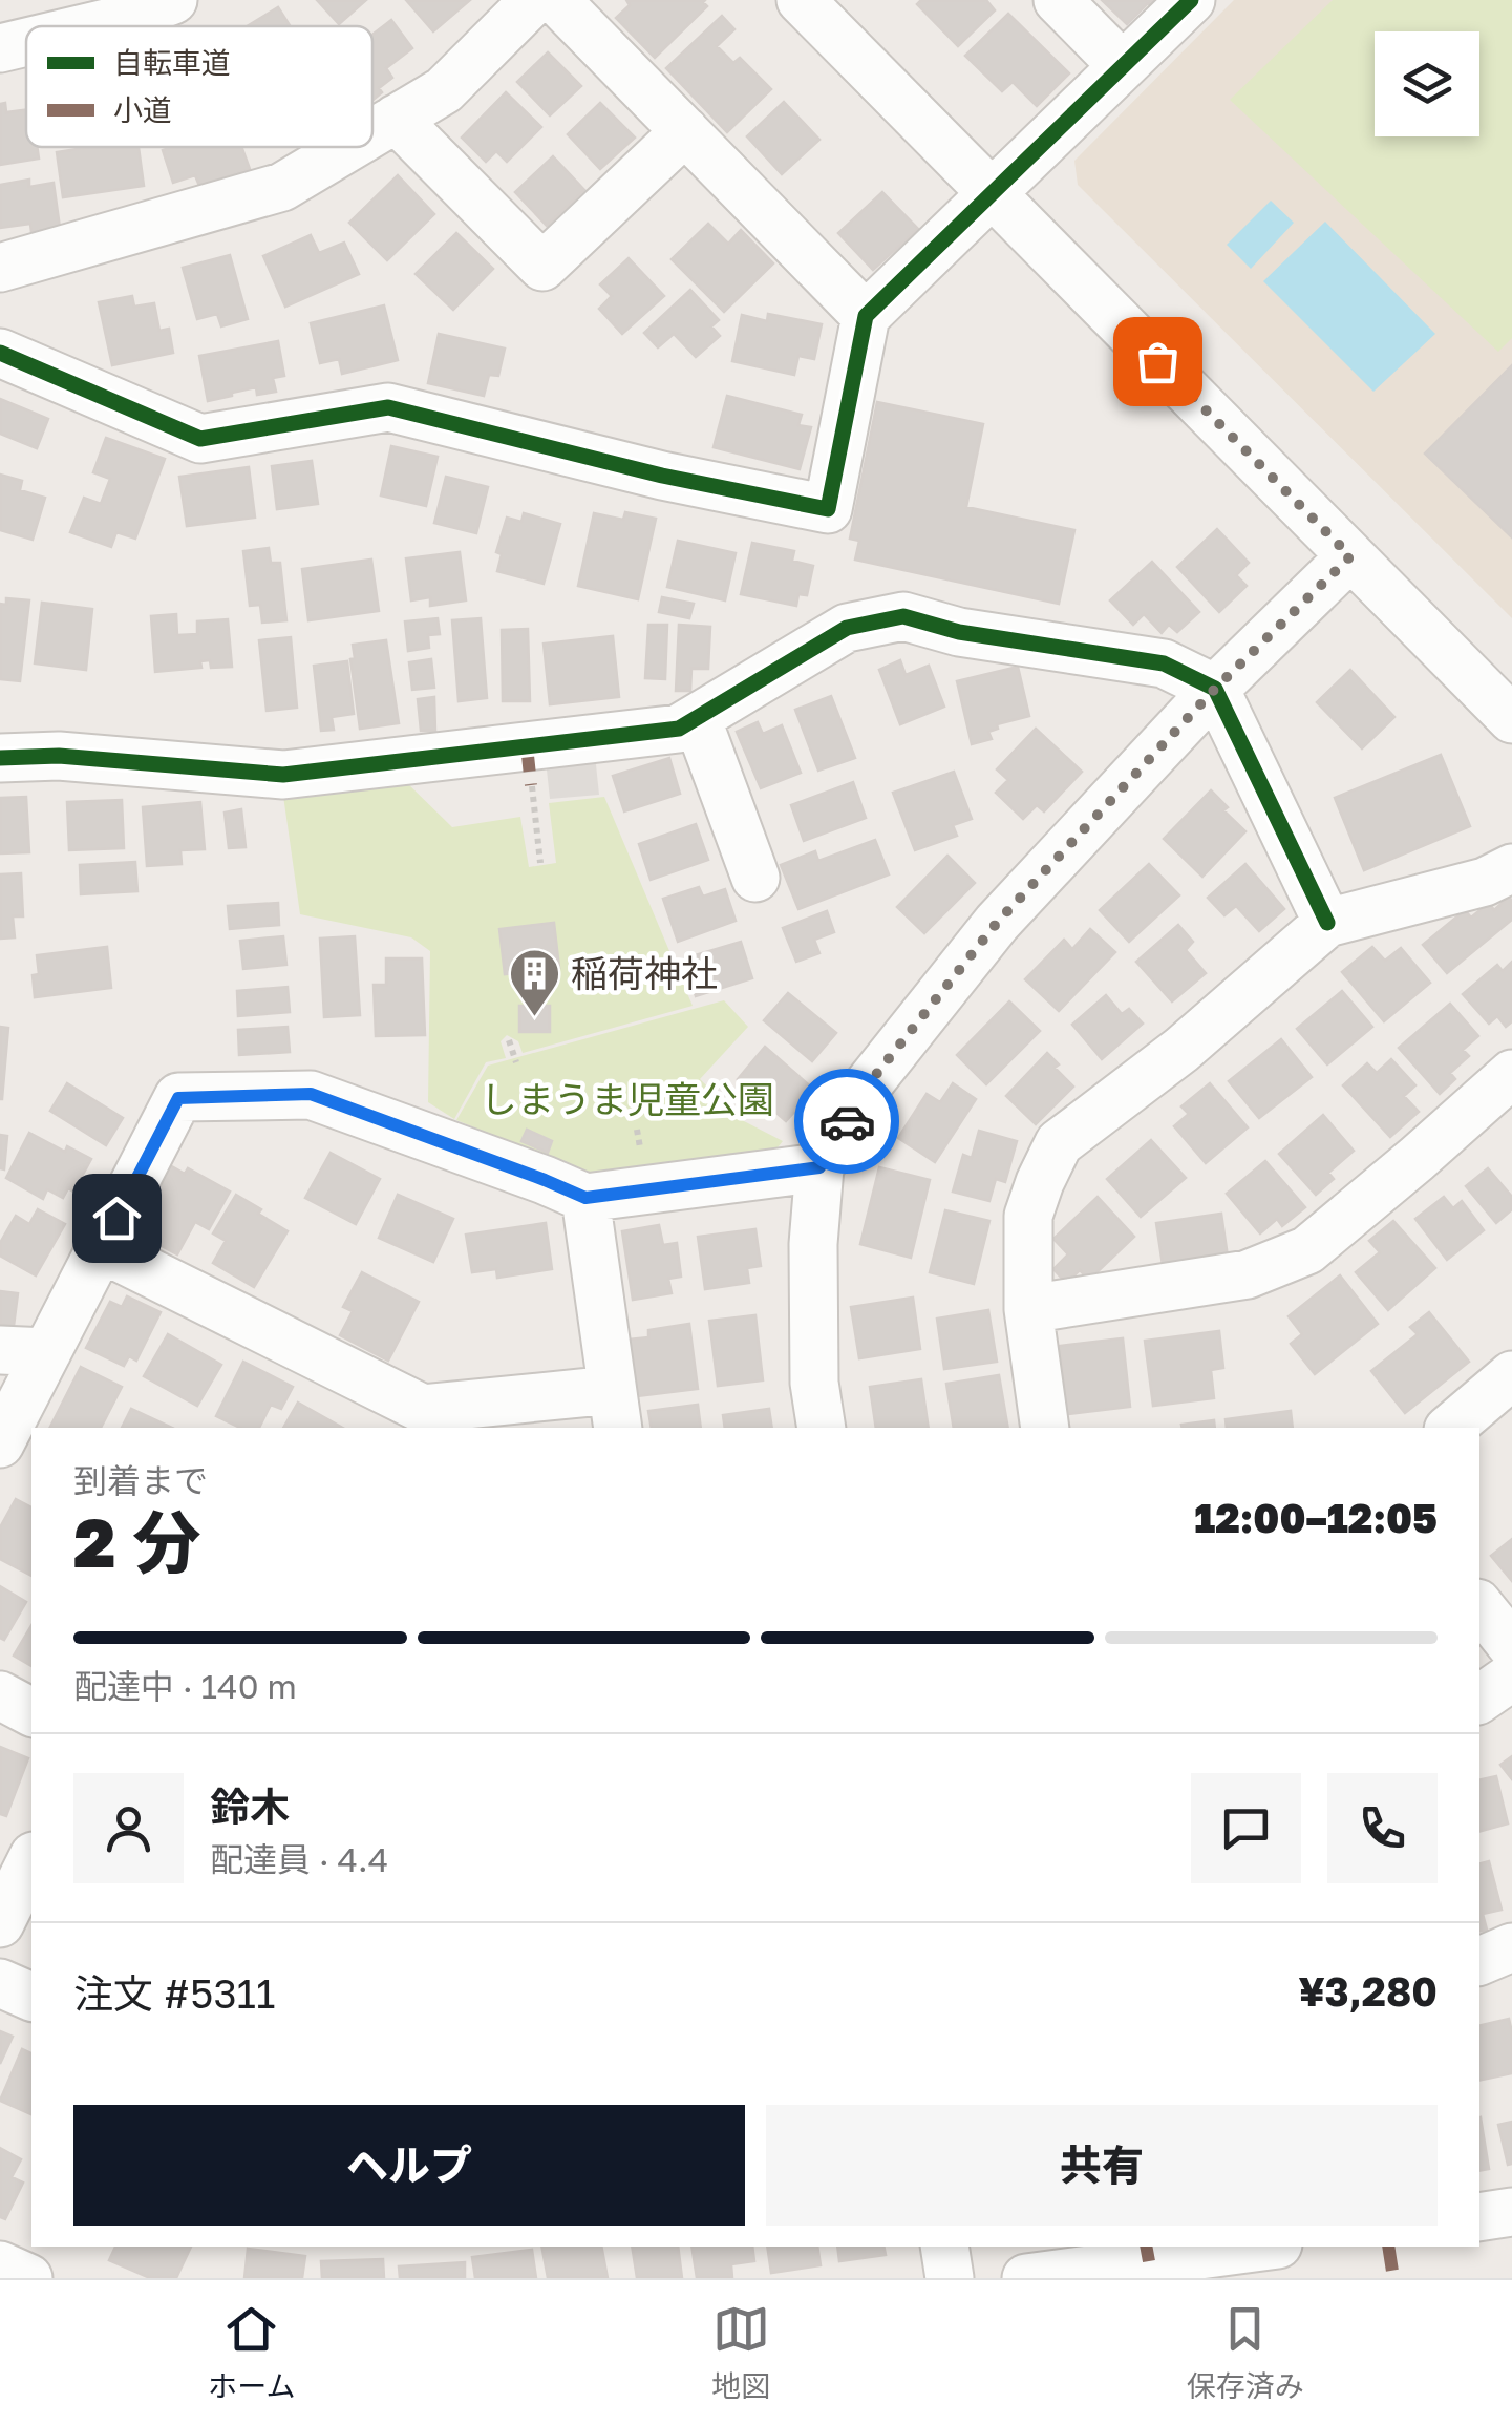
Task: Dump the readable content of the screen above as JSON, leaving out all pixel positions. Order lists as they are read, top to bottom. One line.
{"parks":["しまうま児童公園"],"places":{"building":["稲荷神社"]},"legend":["自転車道","小道"],"page":{"heading":["2 分","到着まで","12:00–12:05"],"panel":["鈴木","配達員 · 4.4","注文 #5311","¥3,280"],"bar":"配達中 · 140 m","buttons":["ヘルプ","共有"],"tabs":["ホーム","地図","保存済み"]}}
